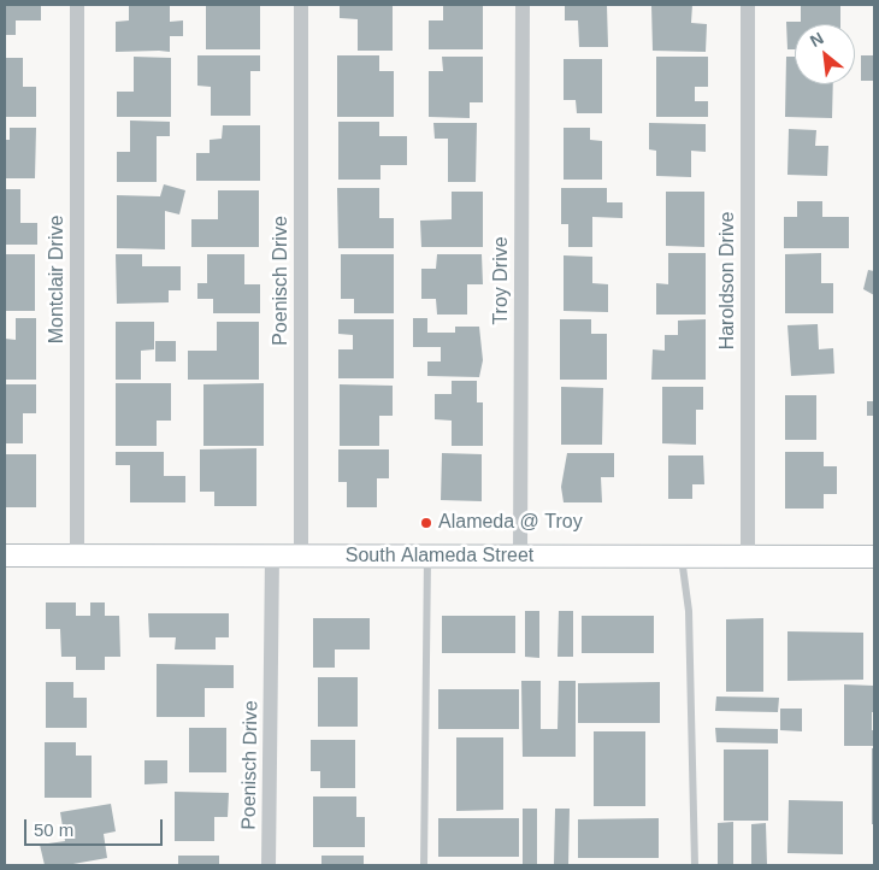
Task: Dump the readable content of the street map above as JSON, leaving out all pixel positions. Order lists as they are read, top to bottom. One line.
{"streets":{"main road":["South Alameda Street"],"street":["Montclair Drive","Poenisch Drive","Troy Drive","Haroldson Drive"]},"crossings":[["Montclair Drive","South Alameda Street"],["Poenisch Drive","South Alameda Street"],["Troy Drive","South Alameda Street"],["Haroldson Drive","South Alameda Street"]],"places":["Alameda @ Troy"],"scale_bar":"50 m","north":"top left"}
